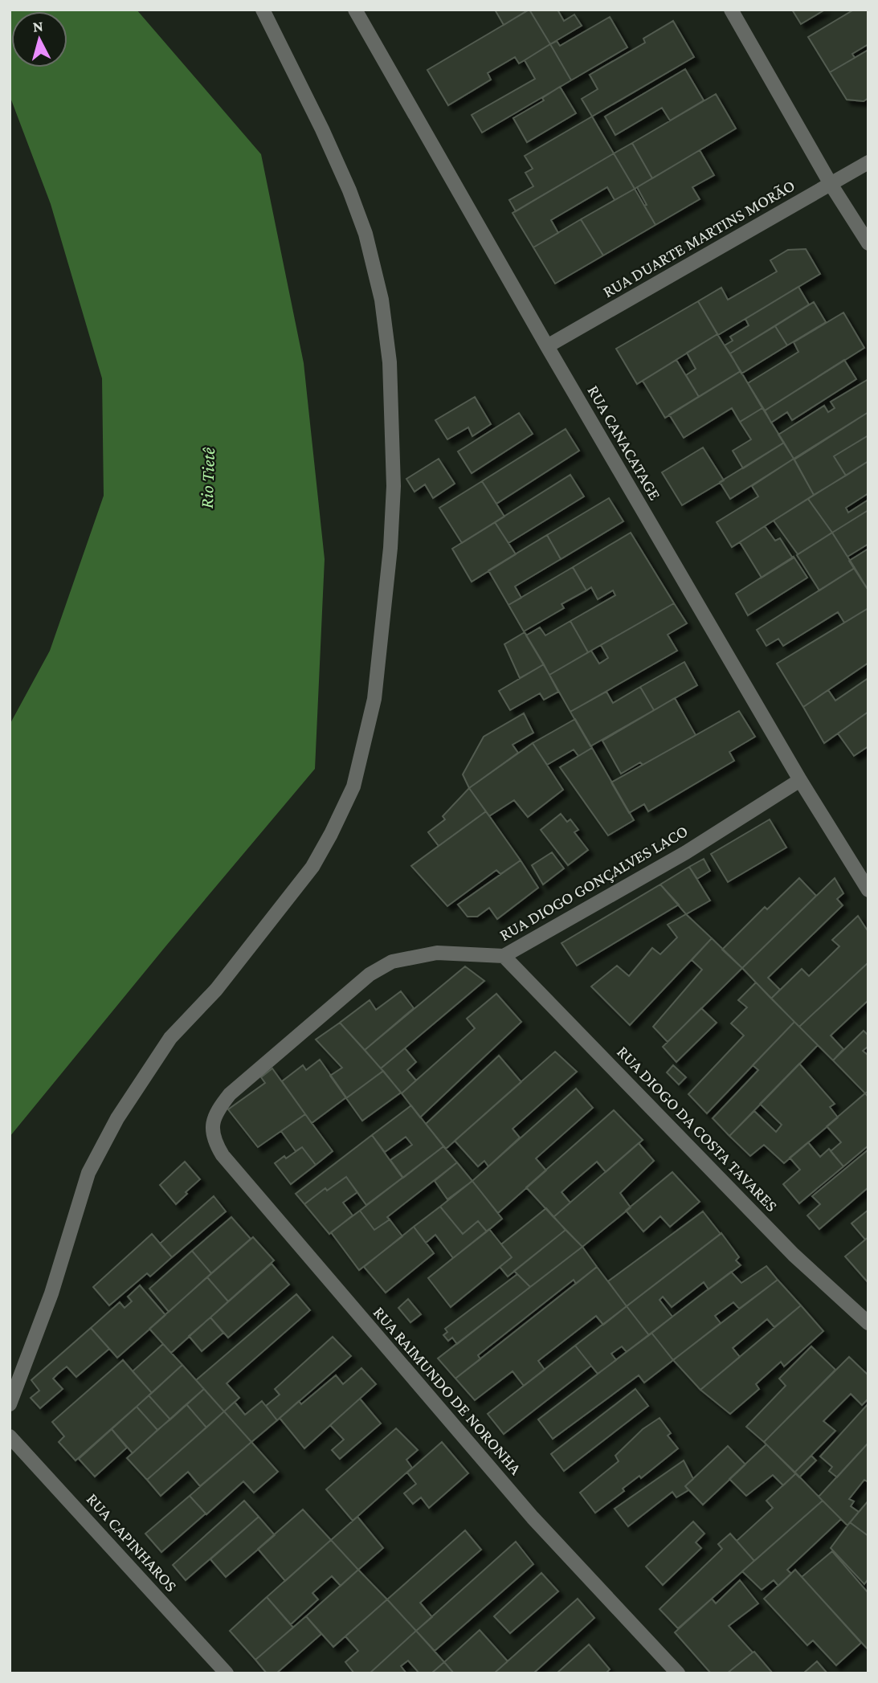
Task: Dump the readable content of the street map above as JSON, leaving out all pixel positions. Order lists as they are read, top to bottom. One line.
{"streets":{"street":["RUA DUARTE MARTINS MORÃO","RUA CANACATAGE","RUA DIOGO GONÇALVES LACO","RUA DIOGO DA COSTA TAVARES","RUA RAIMUNDO DE NORONHA","RUA CAPINHAROS"]},"crossings":[["RUA DUARTE MARTINS MORÃO","RUA CANACATAGE"],["RUA CANACATAGE","RUA DIOGO GONÇALVES LACO"],["RUA DIOGO GONÇALVES LACO","RUA DIOGO DA COSTA TAVARES"],["RUA DIOGO GONÇALVES LACO","RUA RAIMUNDO DE NORONHA"]],"water":["Rio Tietê"],"north":"top"}
